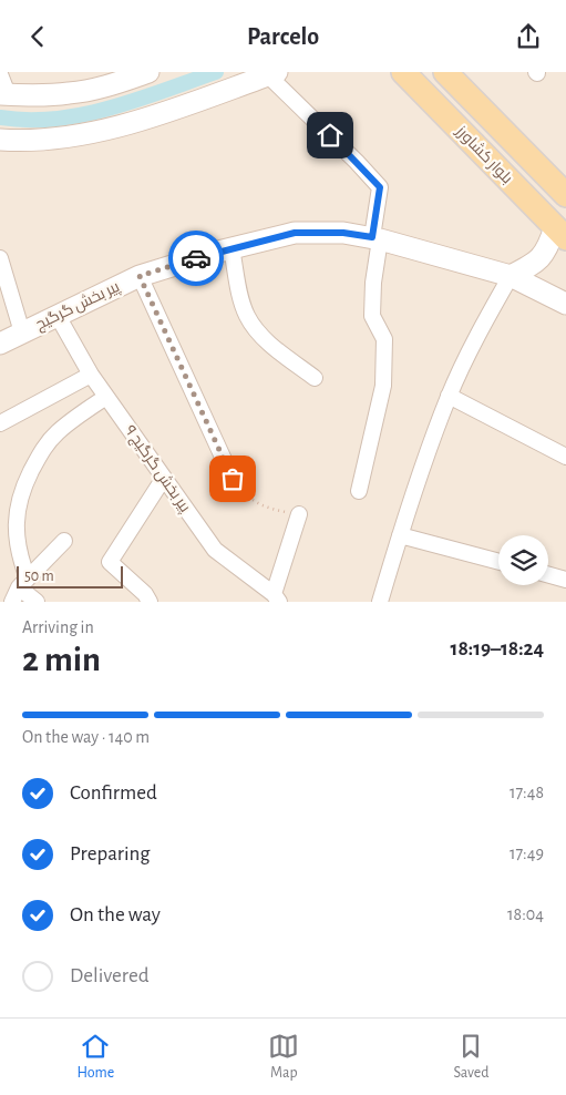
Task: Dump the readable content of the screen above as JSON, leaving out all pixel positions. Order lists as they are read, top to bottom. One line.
{"streets":{"main road":["بلوار کشاورز"],"street":["پیر بخش گرگیج","پیر بخش گرگیج ۹"]},"crossings":[["پیر بخش گرگیج","پیر بخش گرگیج ۹"]],"scale_bar":"50 m","page":{"header":"Parcelo","scale":"50 m","heading":["2 min","Arriving in","18:19–18:24"],"bar":"On the way · 140 m","list":[["Confirmed","17:48"],["Preparing","17:49"],["On the way","18:04"],"Delivered"],"tabs":["Home","Map","Saved"]}}
